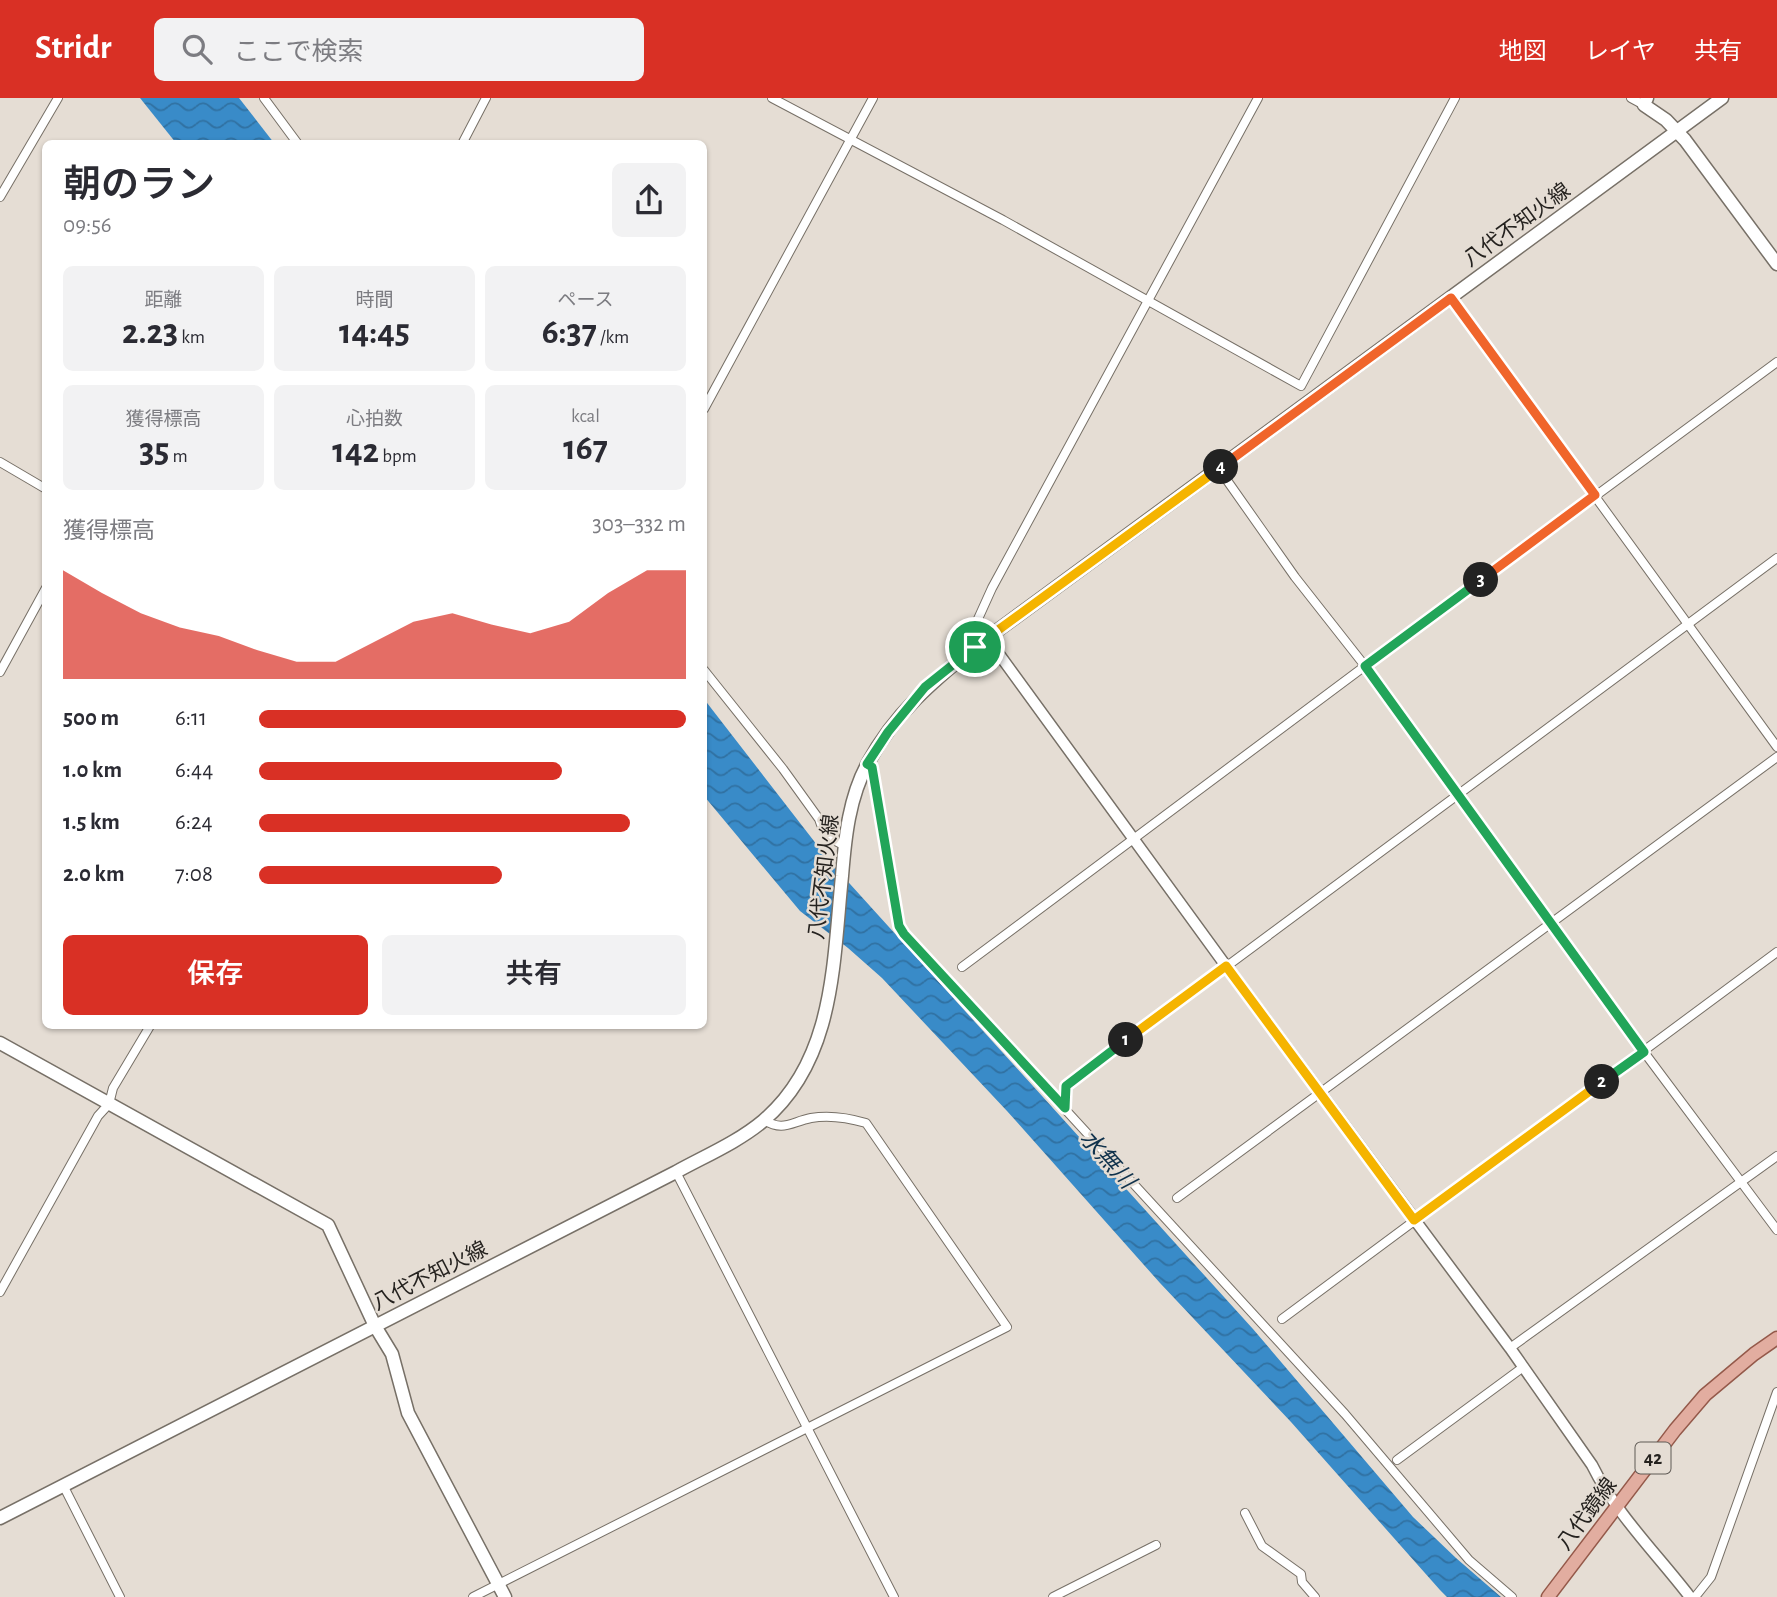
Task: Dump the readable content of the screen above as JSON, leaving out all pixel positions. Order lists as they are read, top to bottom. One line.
{"streets":{"main road":["八代不知火線","42","八代鏡線"]},"water":["水無川"],"page":{"header":"Stridr","search":"ここで検索","nav":["地図","レイヤ","共有"],"heading":["朝のラン","09:56"],"stats":[["距離","2.23 km"],["時間","14:45"],["ペース","6:37 /km"],["獲得標高","35 m"],["心拍数","142 bpm"],["kcal","167"]],"pins":["4","3","1","2"],"chart":["獲得標高","303–332 m"],"list":[{"name":"500 m","note":"6:11"},{"name":"1.0 km","note":"6:44"},{"name":"1.5 km","note":"6:24"},{"name":"2.0 km","note":"7:08"}],"buttons":["保存","共有"]}}
